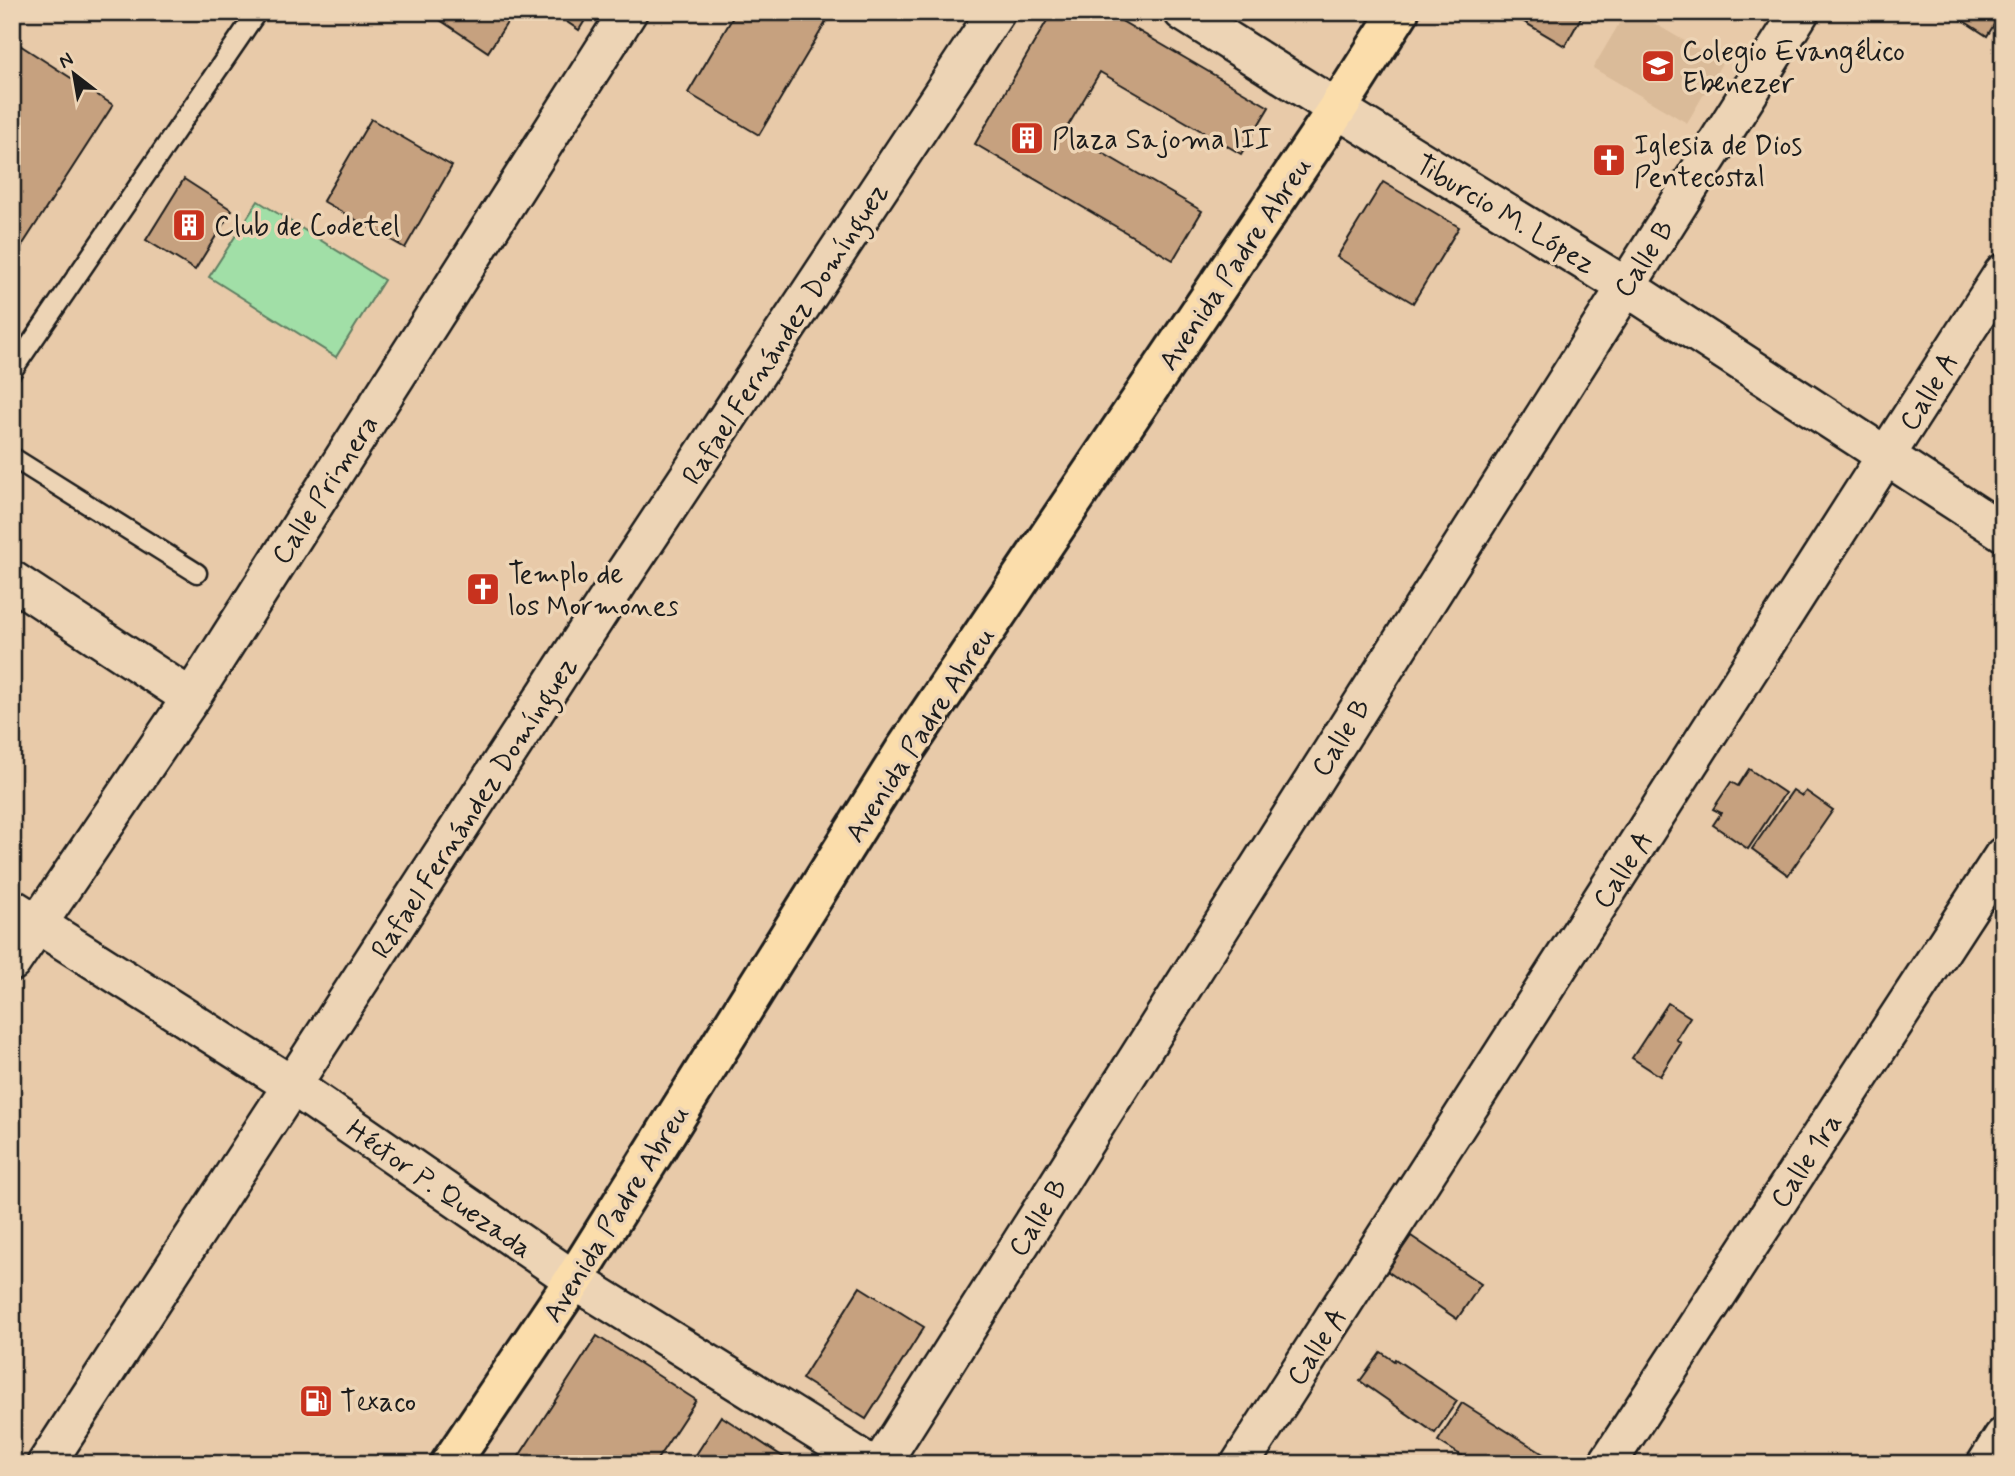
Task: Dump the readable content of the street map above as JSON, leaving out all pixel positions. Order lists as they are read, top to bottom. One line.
{"streets":{"main road":["Avenida Padre Abreu"],"street":["Tiburcio M. López","Calle B","Rafael Fernández Domínguez","Calle A","Calle Primera","Calle 1ra","Héctor P. Quezada"]},"crossings":[["Tiburcio M. López","Calle B"],["Tiburcio M. López","Avenida Padre Abreu"],["Tiburcio M. López","Calle A"],["Avenida Padre Abreu","Héctor P. Quezada"],["Rafael Fernández Domínguez","Héctor P. Quezada"],["Calle Primera","Héctor P. Quezada"]],"places":{"school or university":["Colegio Evangélico Ebenezer"],"building":["Plaza Sajoma III","Club de Codetel"],"church":["Iglesia de Dios Pentecostal","Templo de los Mormones"],"fuel station":["Texaco"]},"north":"top left"}
